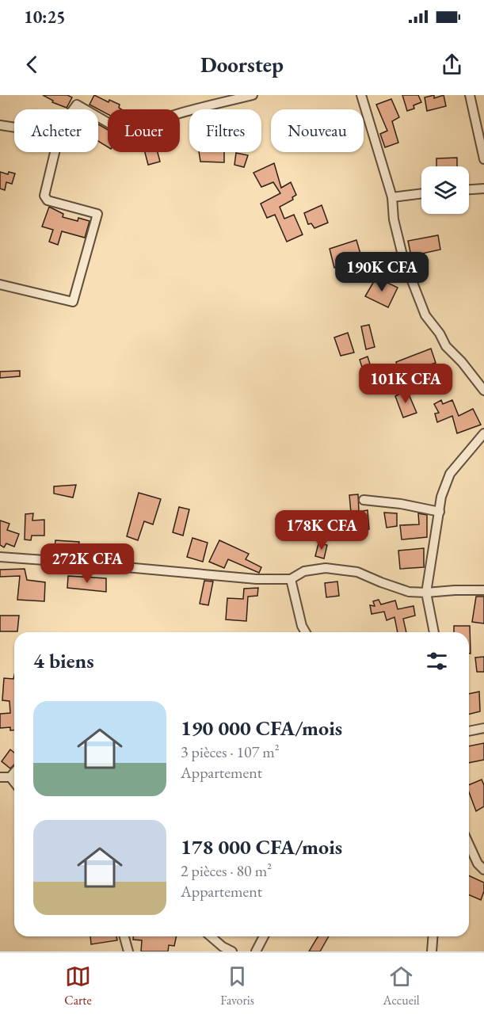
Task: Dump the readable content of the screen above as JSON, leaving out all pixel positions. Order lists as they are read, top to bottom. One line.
{"page":{"status":"10:25","header":"Doorstep","chip":["Acheter","Louer","Filtres","Nouveau"],"price":["190K CFA","101K CFA","178K CFA","272K CFA"],"heading":"4 biens","list":[{"name":"190 000 CFA/mois","note":"3 pièces · 107 m² · Appartement"},{"name":"178 000 CFA/mois","note":"2 pièces · 80 m² · Appartement"}],"tabs":["Carte","Favoris","Accueil"]}}
